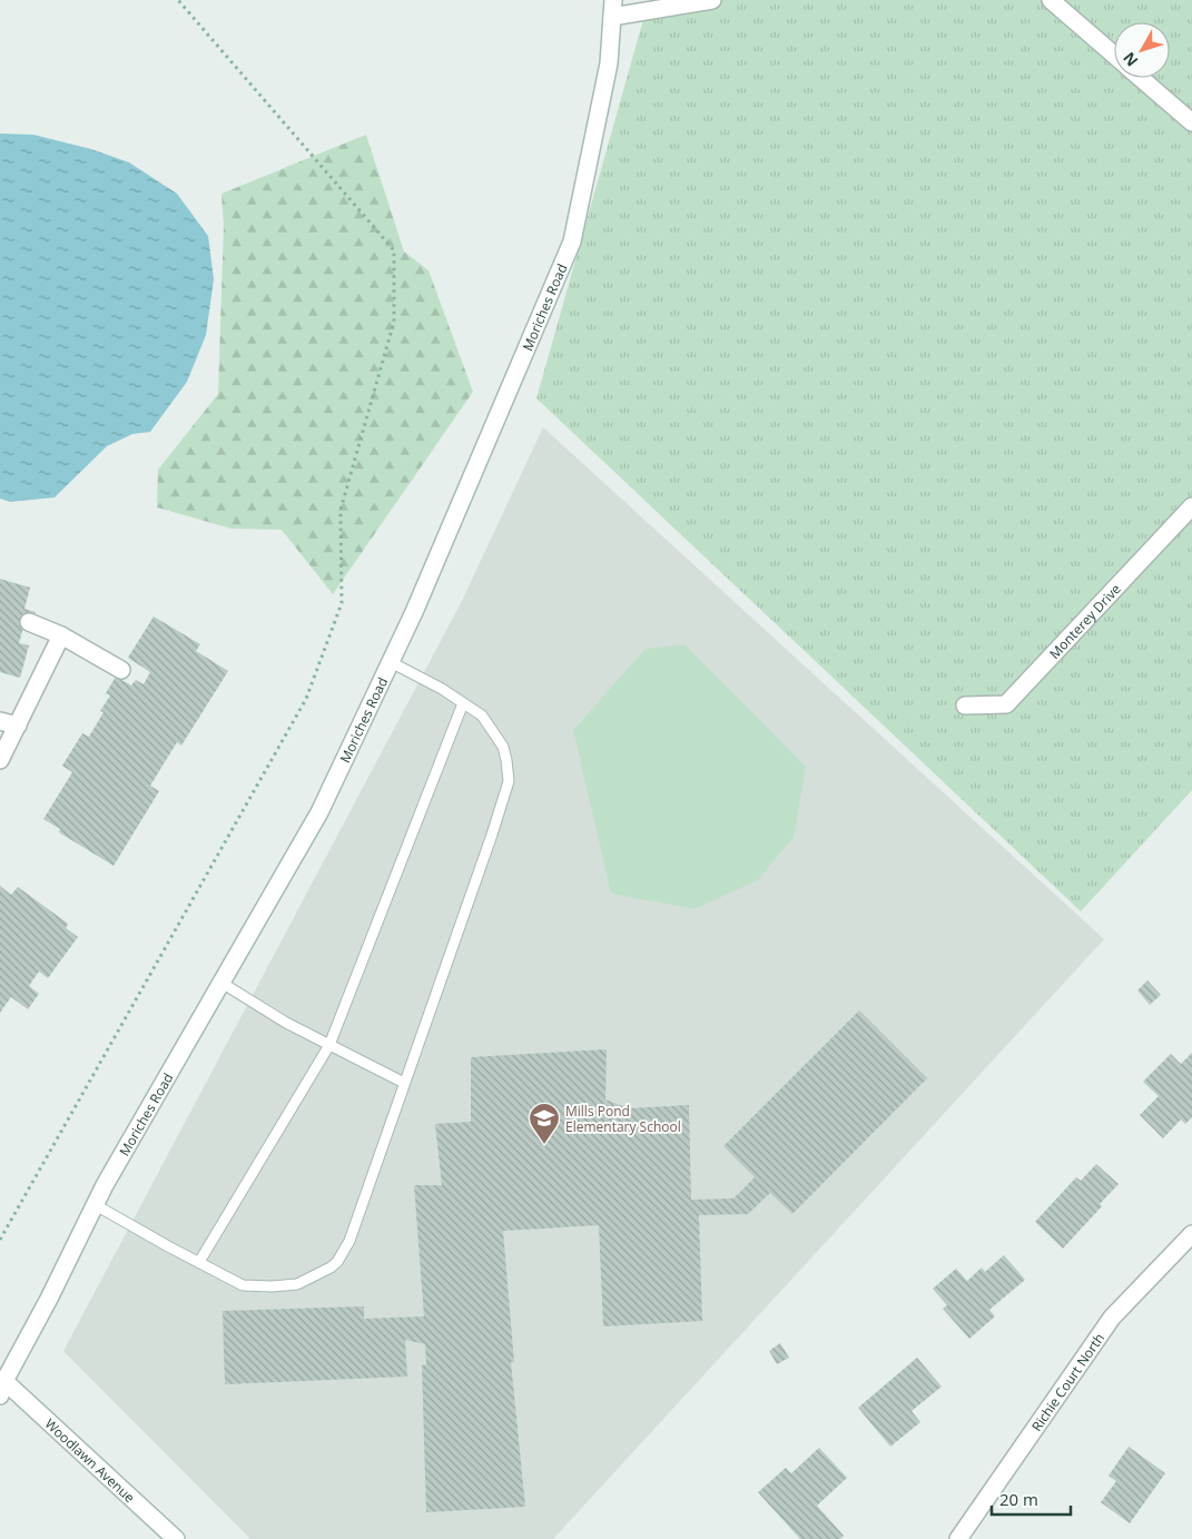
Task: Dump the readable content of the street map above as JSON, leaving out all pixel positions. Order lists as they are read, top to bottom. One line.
{"streets":{"main road":["Moriches Road","Monterey Drive","Richie Court North","Woodlawn Avenue"]},"crossings":[["Moriches Road","Woodlawn Avenue"]],"places":{"school or university":["Mills Pond Elementary School"]},"scale_bar":"20 m","north":"bottom left"}
